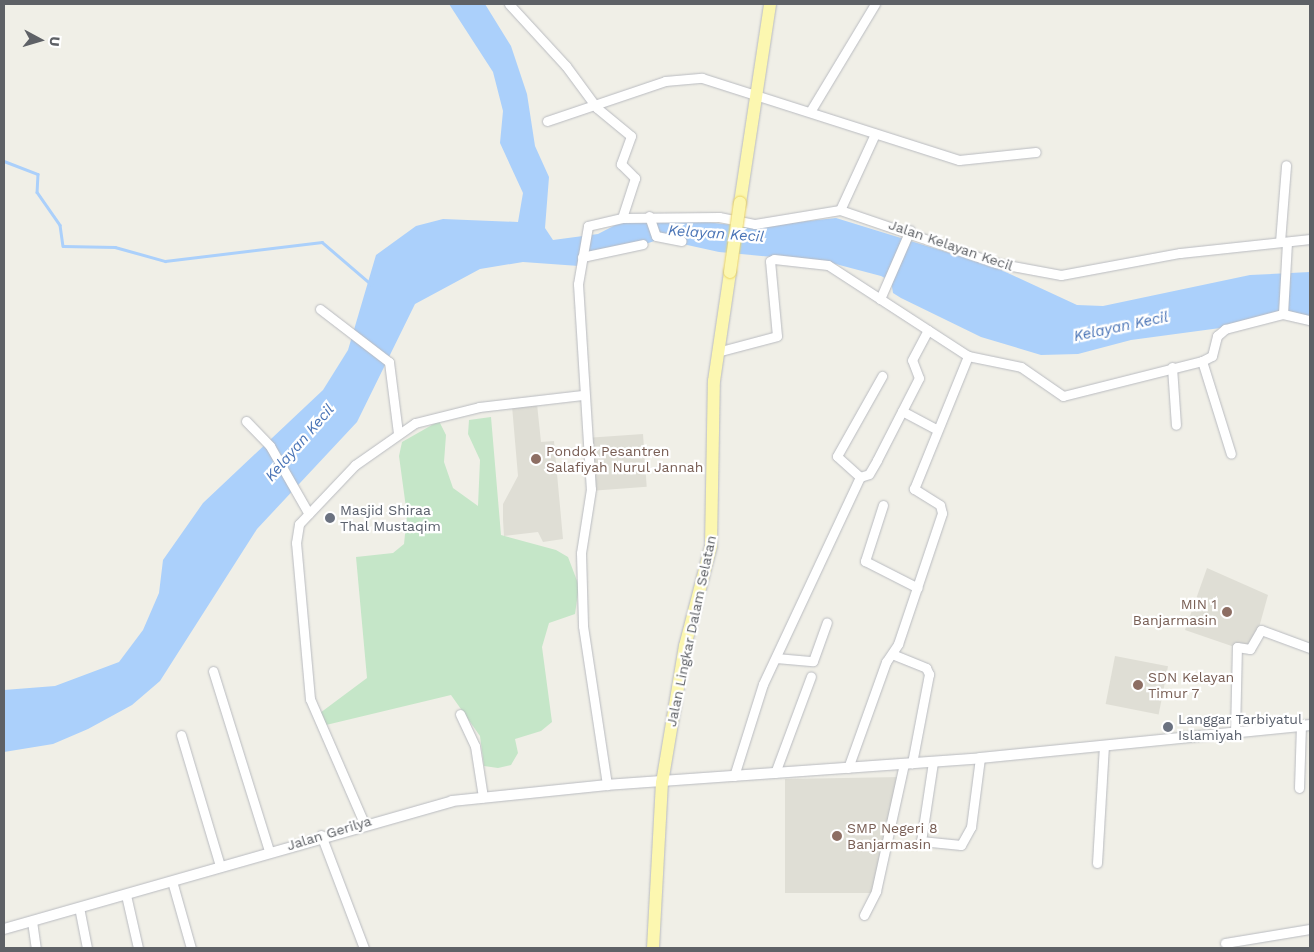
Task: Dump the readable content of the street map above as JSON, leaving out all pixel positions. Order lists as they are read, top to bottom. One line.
{"streets":{"main road":["Jalan Lingkar Dalam Selatan"],"street":["Jalan Kelayan Kecil","Jalan Gerilya"]},"crossings":[["Jalan Lingkar Dalam Selatan","Jalan Gerilya"]],"water":["Kelayan Kecil"],"places":["Pondok Pesantren Salafiyah Nurul Jannah","Masjid Shiraa Thal Mustaqim","MIN 1 Banjarmasin","SDN Kelayan Timur 7","Langgar Tarbiyatul Islamiyah","SMP Negeri 8 Banjarmasin"],"north":"right"}
